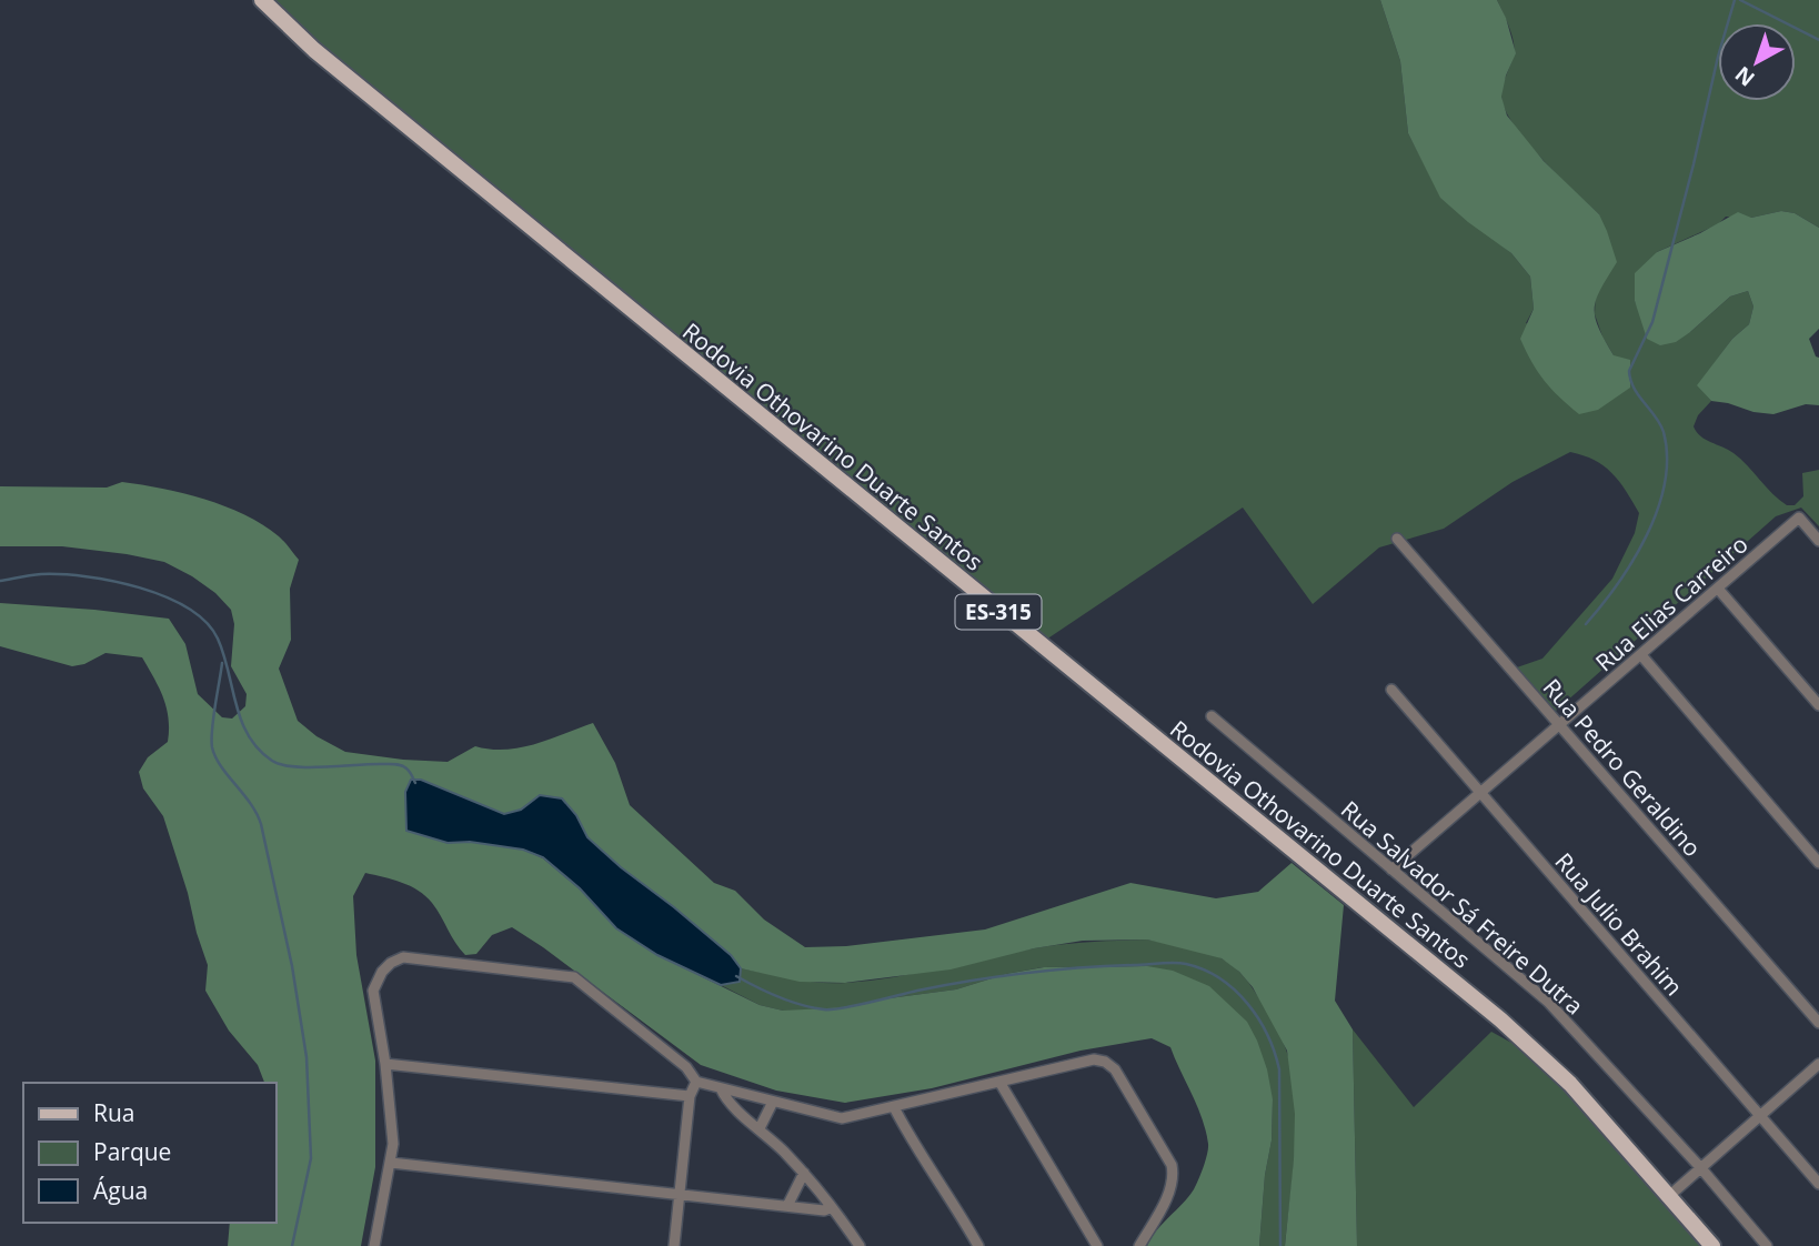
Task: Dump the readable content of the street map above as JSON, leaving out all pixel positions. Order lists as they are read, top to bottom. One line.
{"streets":{"main road":["Rodovia Othovarino Duarte Santos","ES-315"],"street":["Rua Elias Carreiro","Rua Pedro Geraldino","Rua Salvador Sá Freire Dutra","Rua Julio Brahim"]},"crossings":[["Rua Elias Carreiro","Rua Pedro Geraldino"],["Rua Elias Carreiro","Rua Salvador Sá Freire Dutra"],["Rua Elias Carreiro","Rua Julio Brahim"]],"legend":["Rua","Parque","Água"],"north":"bottom left"}
